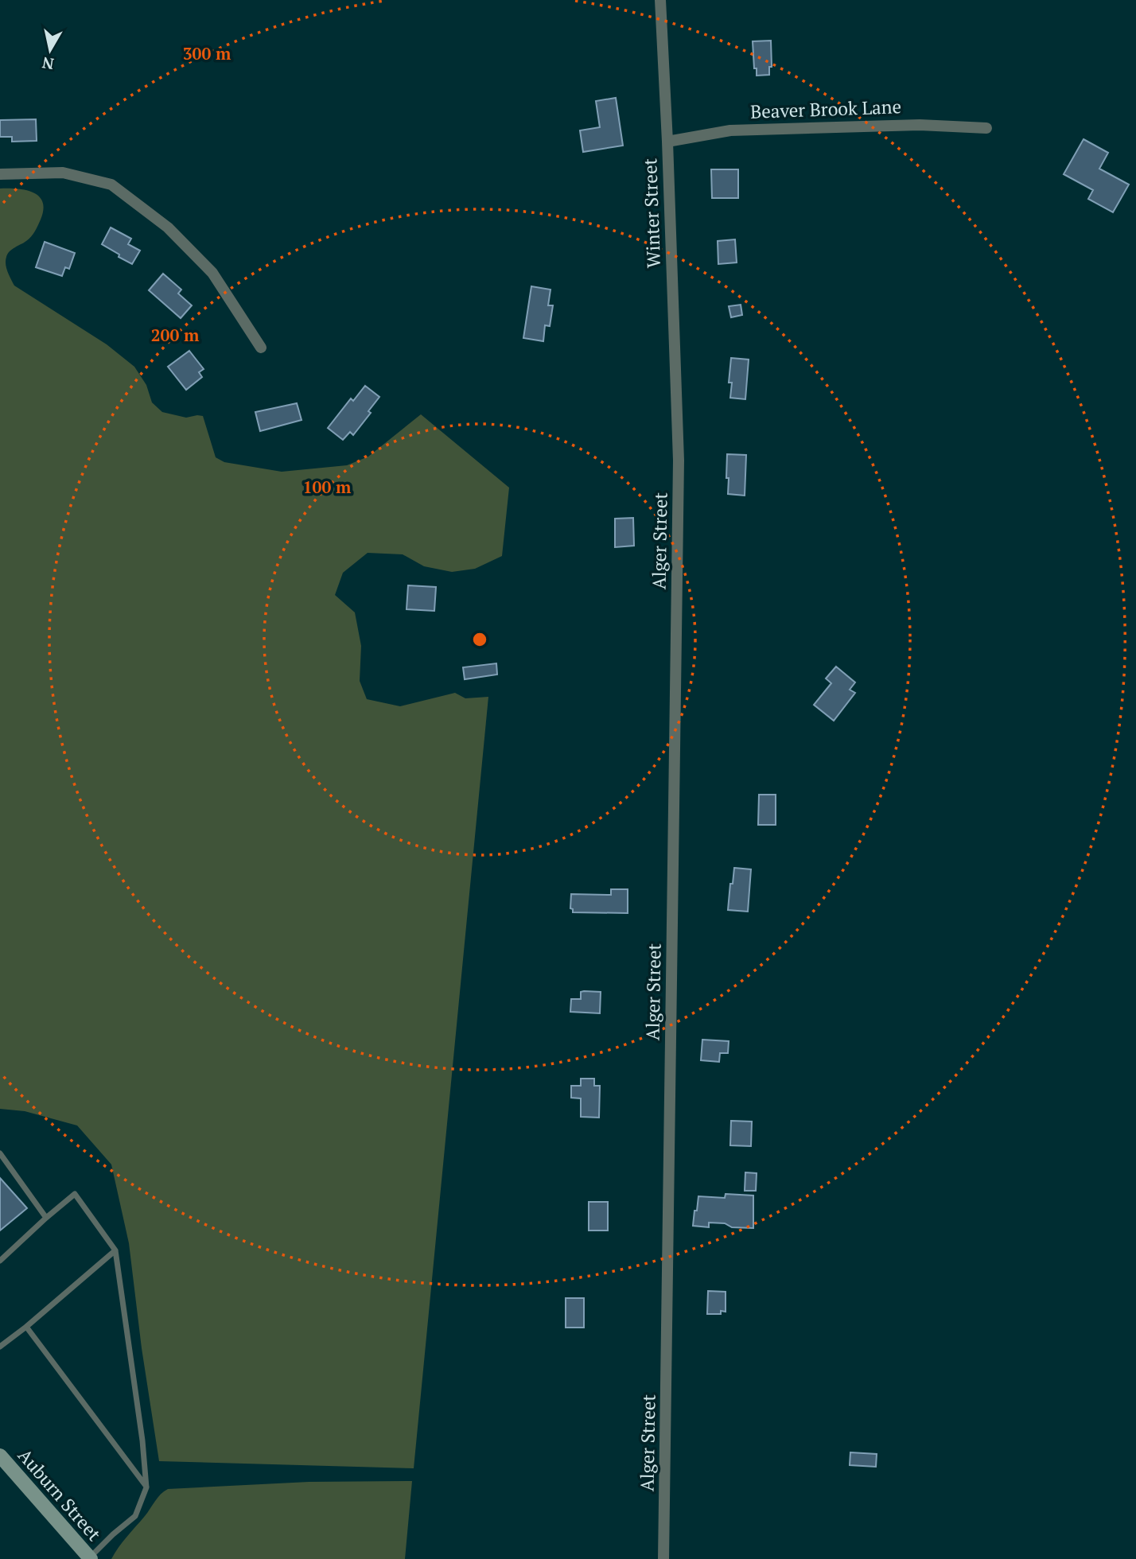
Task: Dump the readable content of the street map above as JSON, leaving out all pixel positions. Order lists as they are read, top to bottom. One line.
{"streets":{"main road":["Auburn Street"],"street":["Beaver Brook Lane","Winter Street","Alger Street"]},"crossings":[["Beaver Brook Lane","Winter Street"],["Winter Street","Alger Street"]],"north":"bottom","rings":["300 m","200 m","100 m"]}
